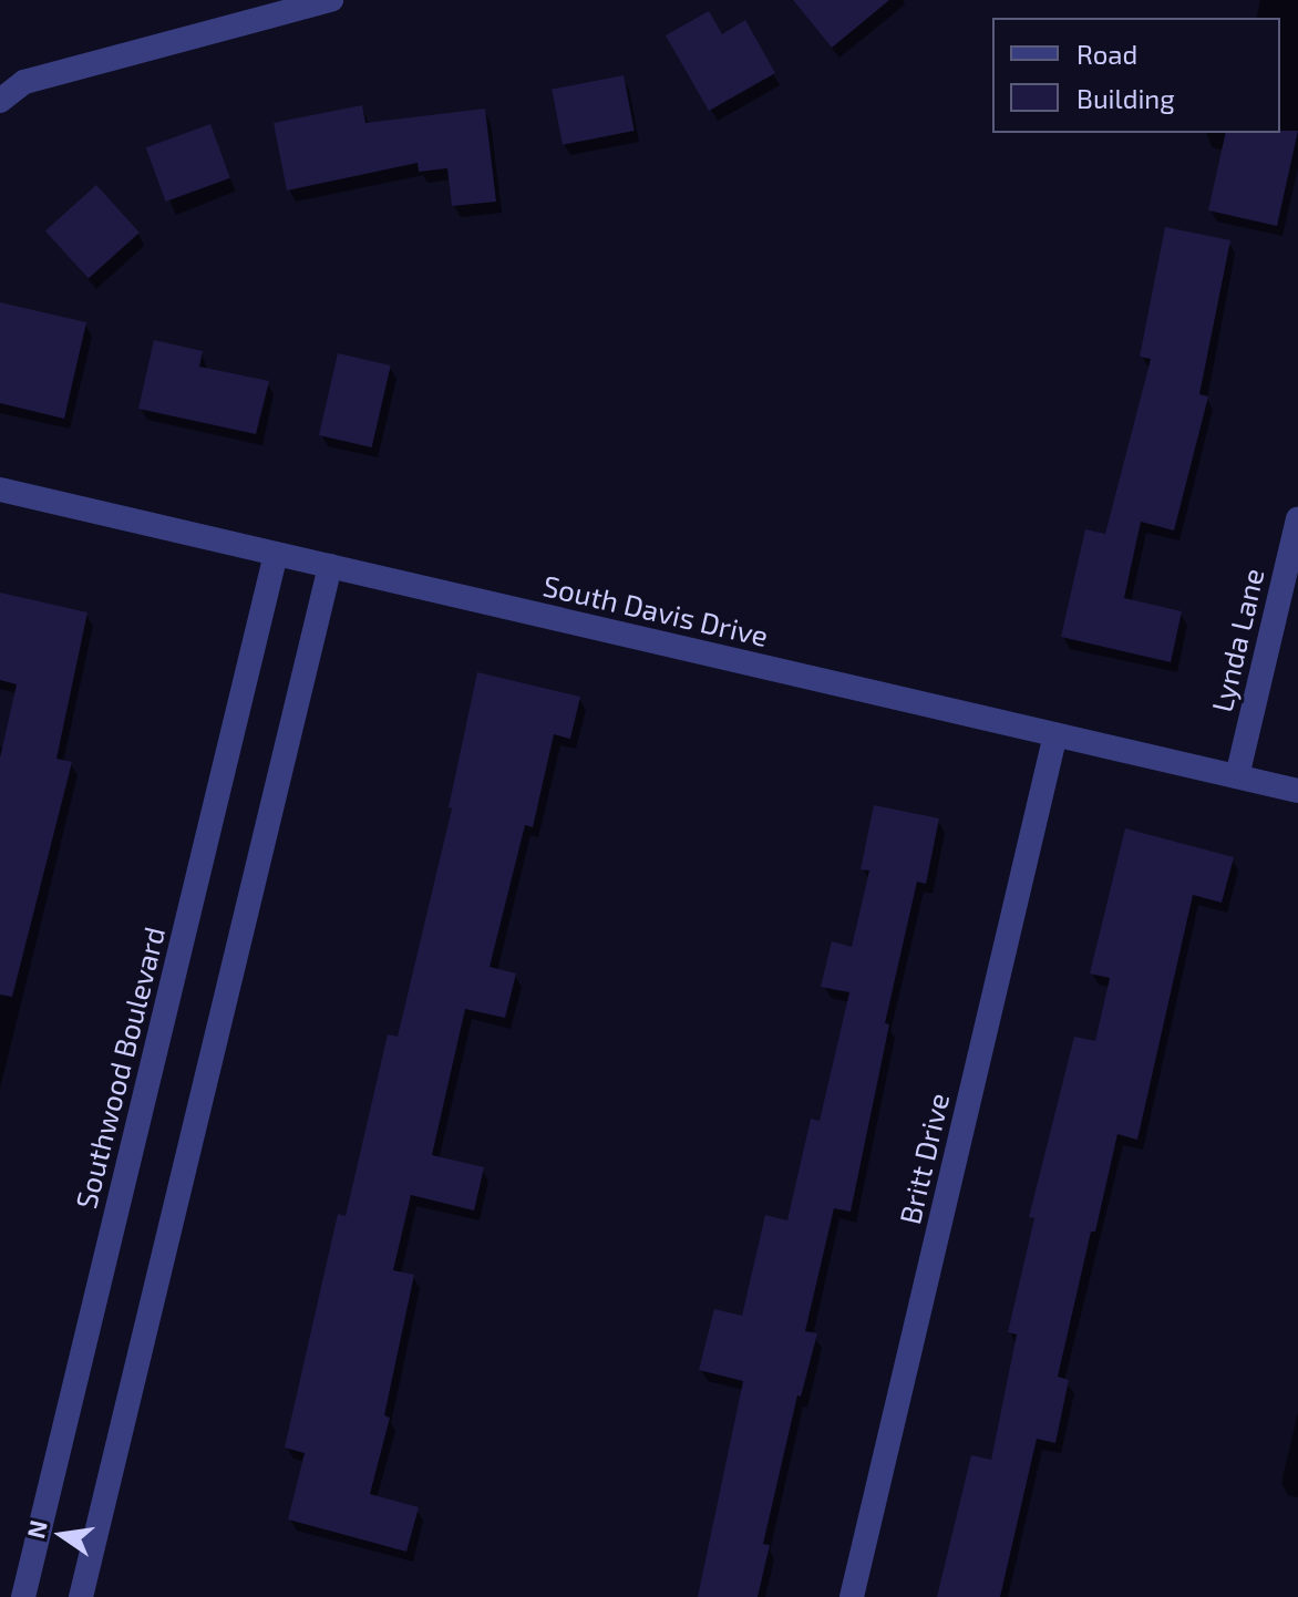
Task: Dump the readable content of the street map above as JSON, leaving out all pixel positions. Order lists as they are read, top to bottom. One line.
{"streets":{"street":["South Davis Drive","Lynda Lane","Southwood Boulevard","Britt Drive"]},"crossings":[["South Davis Drive","Lynda Lane"],["South Davis Drive","Southwood Boulevard"],["South Davis Drive","Britt Drive"]],"legend":["Road","Building"],"north":"left"}
